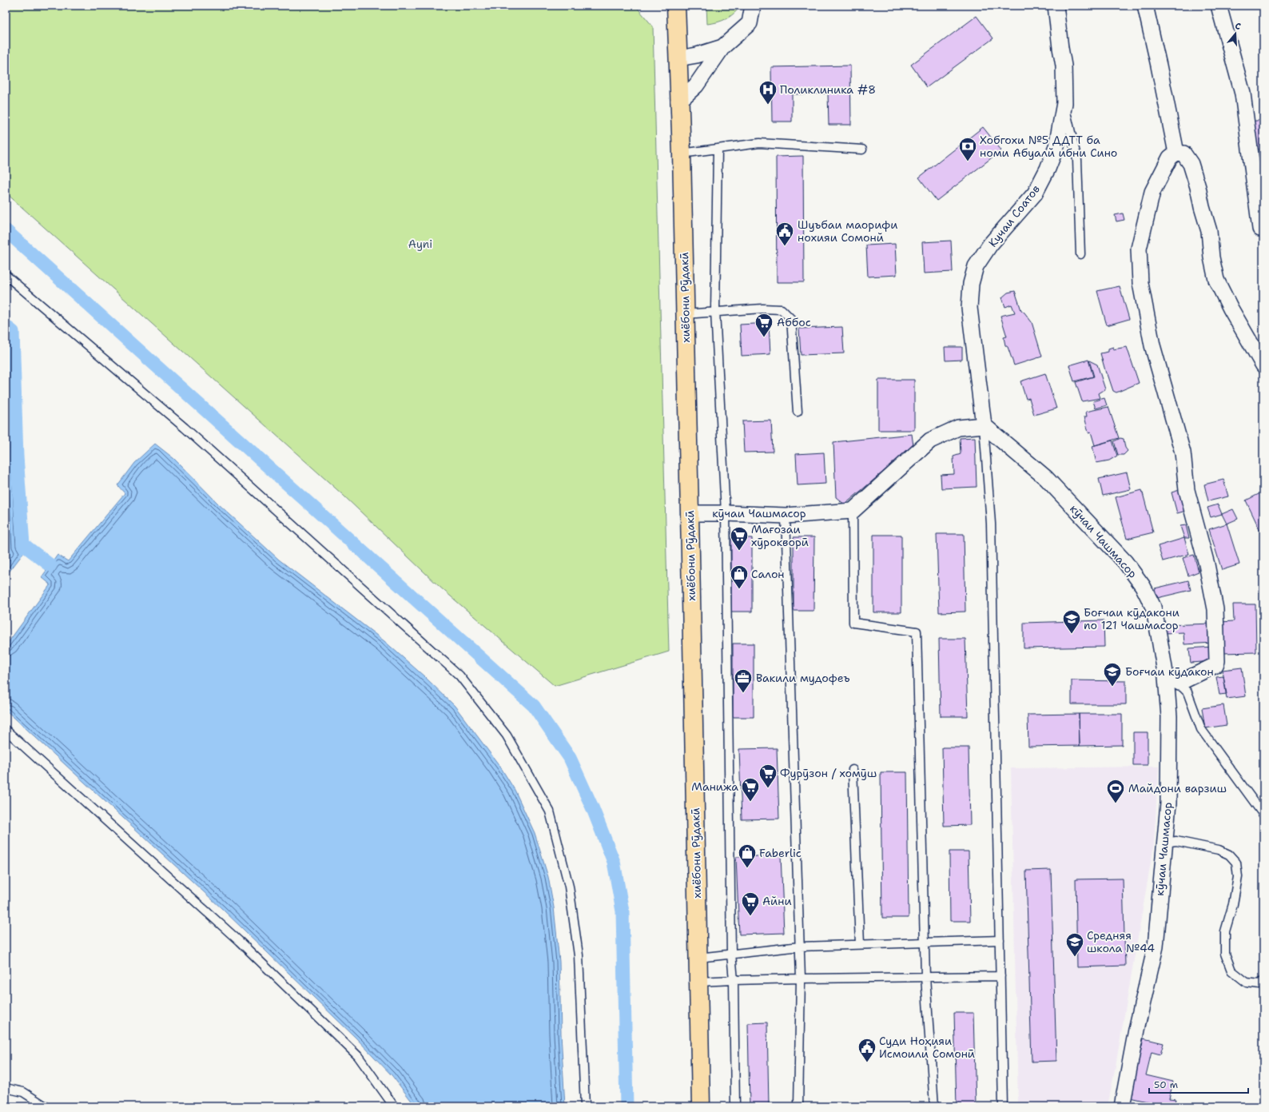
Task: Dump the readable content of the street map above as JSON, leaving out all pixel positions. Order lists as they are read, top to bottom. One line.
{"streets":{"highway":["хиёбони Рӯдакӣ"],"street":["Кучаи Соатов","кӯчаи Чашмасор"]},"crossings":[["Кучаи Соатов","кӯчаи Чашмасор"],["хиёбони Рӯдакӣ","кӯчаи Чашмасор"]],"parks":["Ayni"],"places":{"hospital":["Поликлиника #8"],"bank":["Хобгохи №5 ДДТТ ба номи Абуалй ибни Сино"],"public building":["Шуъбаи маорифи нохияи Сомонй","Суди Ноҳияи Исмоили Сомонӣ"],"supermarket":["Аббос","Мағозаи хӯрокворӣ","Фурӯзон / хомӯш","Манижа","Айни"],"shop":["Салон","Faberlic"],"school or university":["Боғчаи кӯдакони no 121 Чашмасор","Боғчаи кӯдакон","Средняя школа №44"],"office":["Вакили мудофеъ"],"sports":["Майдони варзиш"]},"scale_bar":"50 m","north":"top"}
